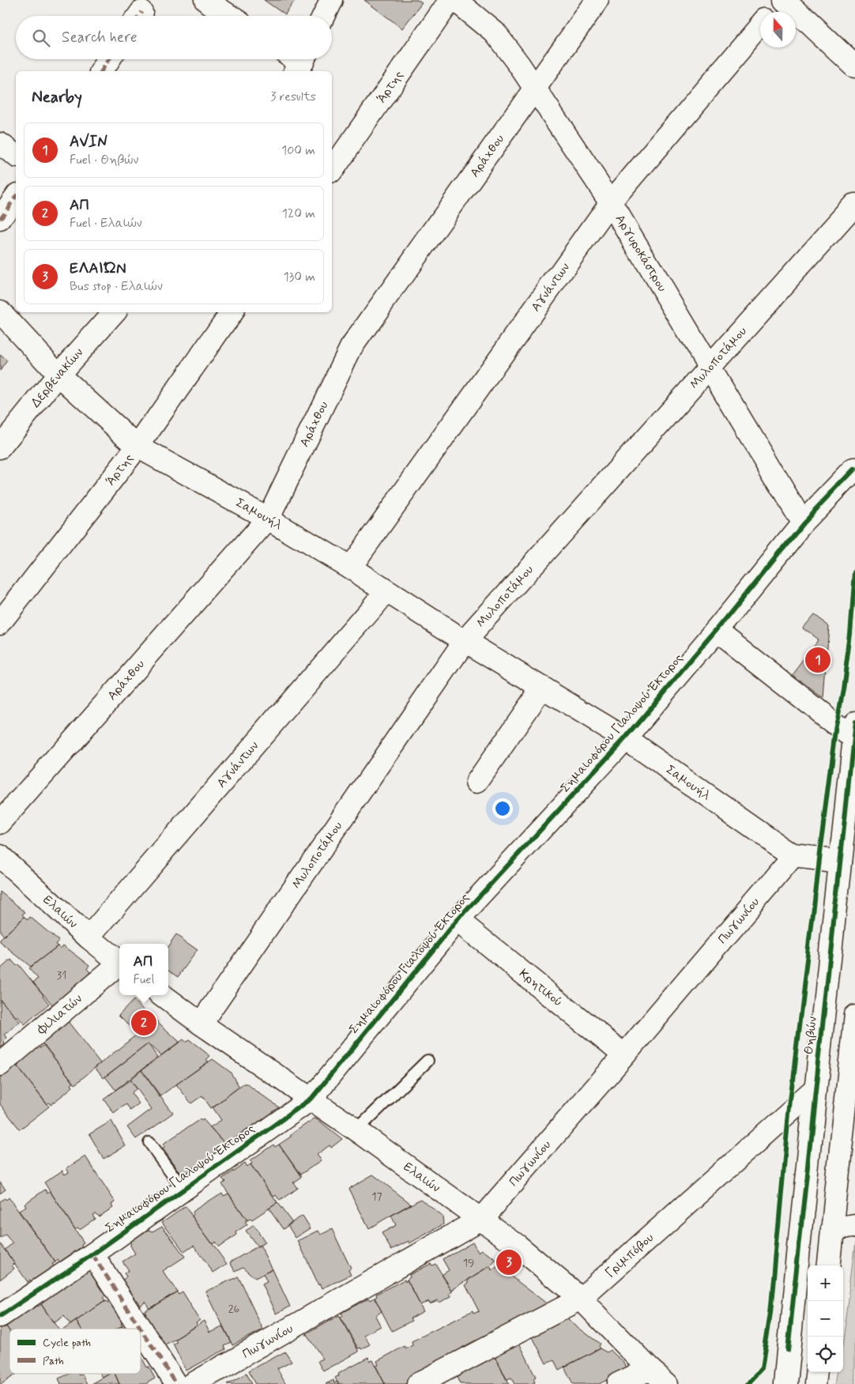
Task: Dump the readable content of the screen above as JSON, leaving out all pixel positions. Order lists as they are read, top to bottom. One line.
{"streets":{"street":["Άρτης","Αράχθου","Αργυροκάστρου","Αγνάντων","Μυλοποτάμου","Δερβενακίων","Σαμουήλ","Σημαιοφόρου Γιαλοψού Έκτορος","Ελαιών","Πωγωνίου","Κρητικού","Φιλιατών","Θηβών","Γριμπόβου"]},"crossings":[["Άρτης","Σαμουήλ"],["Αράχθου","Αργυροκάστρου"],["Αράχθου","Σαμουήλ"],["Αργυροκάστρου","Αγνάντων"],["Αργυροκάστρου","Μυλοποτάμου"],["Αργυροκάστρου","Σημαιοφόρου Γιαλοψού Έκτορος"],["Αγνάντων","Σαμουήλ"],["Αγνάντων","Ελαιών"],["Μυλοποτάμου","Σαμουήλ"],["Μυλοποτάμου","Ελαιών"],["Δερβενακίων","Σαμουήλ"],["Σαμουήλ","Σημαιοφόρου Γιαλοψού Έκτορος"],["Σαμουήλ","Πωγωνίου"],["Σαμουήλ","Θηβών"],["Σημαιοφόρου Γιαλοψού Έκτορος","Ελαιών"],["Σημαιοφόρου Γιαλοψού Έκτορος","Κρητικού"],["Ελαιών","Πωγωνίου"],["Ελαιών","Γριμπόβου"],["Πωγωνίου","Κρητικού"],["Θηβών","Γριμπόβου"]],"house_numbers":["31","17","19","26"],"legend":["Cycle path","Path"],"north":"top","page":{"search":"Search here","heading":["Nearby","3 results"],"list":[{"mark":"1","name":"AVIN","note":"Fuel · Θηβών","value":"100 m"},{"mark":"2","name":"ΑΠ","note":"Fuel · Ελαιών","value":"120 m"},{"mark":"3","name":"ΕΛΑΙΏΝ","note":"Bus stop · Ελαιών","value":"130 m"}],"pins":["1","2","3"],"popup":["ΑΠ","Fuel"],"map_buttons":["+","−"]}}
